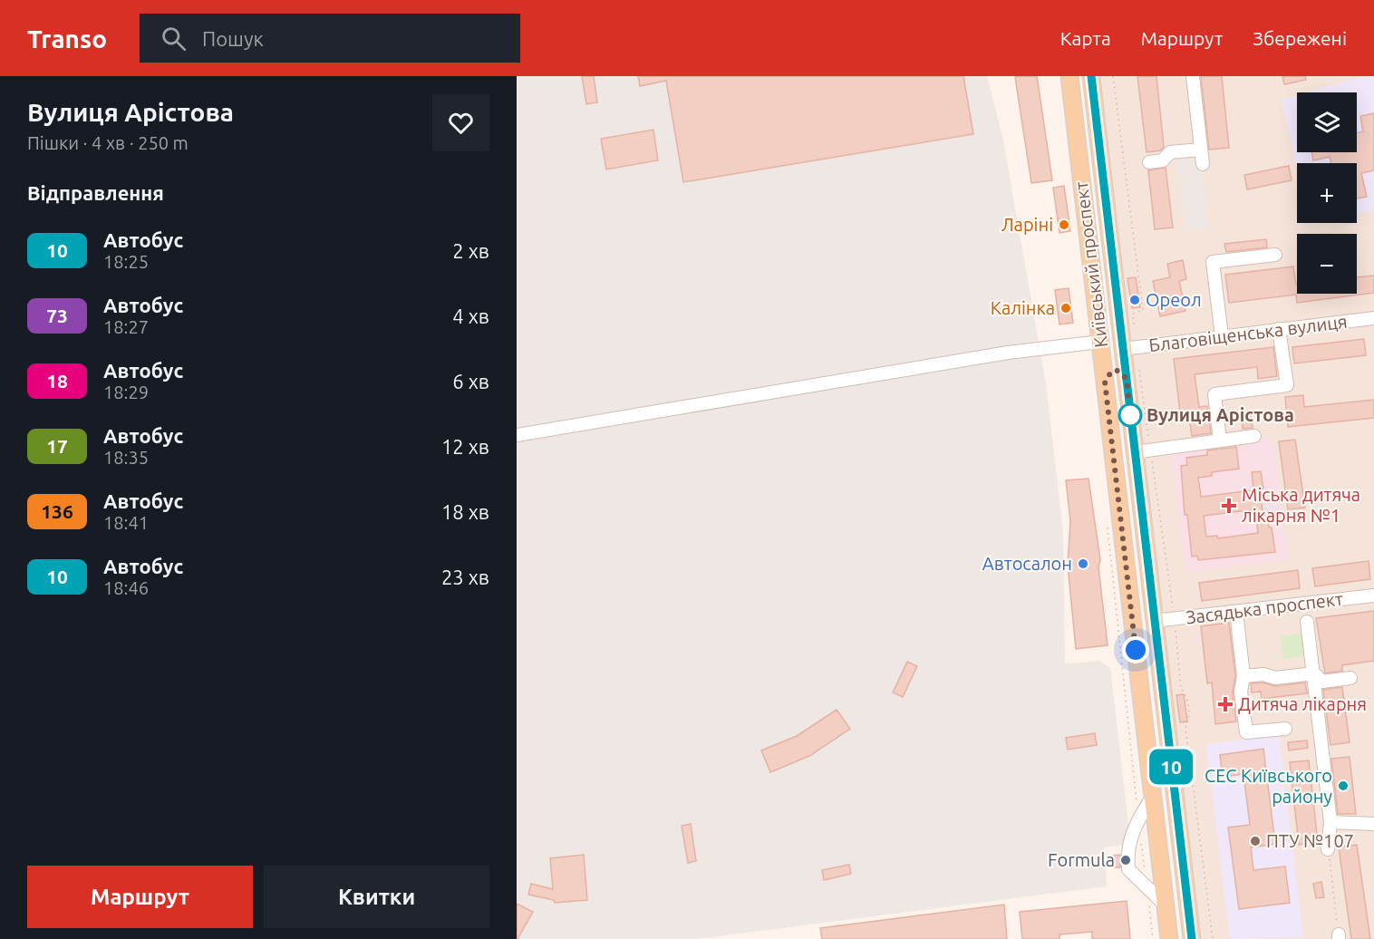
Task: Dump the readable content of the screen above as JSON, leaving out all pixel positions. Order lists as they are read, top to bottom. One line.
{"streets":{"main road":["Київський проспект"],"street":["Благовіщенська вулиця","Засядька проспект"]},"crossings":[["Київський проспект","Благовіщенська вулиця"],["Київський проспект","Засядька проспект"]],"places":{"other":["Ларіні","Ореол","Калінка","Вулиця Арістова","Автосалон","СЕС Київського району","ПТУ №107","Formula"],"health":["Міська дитяча лікарня №1","Дитяча лікарня"]},"lines":["bus line 10"],"page":{"header":"Transo","search":"Пошук","nav":["Карта","Маршрут","Збережені"],"heading":[["Вулиця Арістова","Пішки · 4 хв · 250 m"],"Відправлення"],"on_map":"10","map_buttons":["+","−"],"list":[{"mark":"10","name":"Автобус","note":"18:25","value":"2 хв"},{"mark":"73","name":"Автобус","note":"18:27","value":"4 хв"},{"mark":"18","name":"Автобус","note":"18:29","value":"6 хв"},{"mark":"17","name":"Автобус","note":"18:35","value":"12 хв"},{"mark":"136","name":"Автобус","note":"18:41","value":"18 хв"},{"mark":"10","name":"Автобус","note":"18:46","value":"23 хв"}],"buttons":["Маршрут","Квитки"]}}
